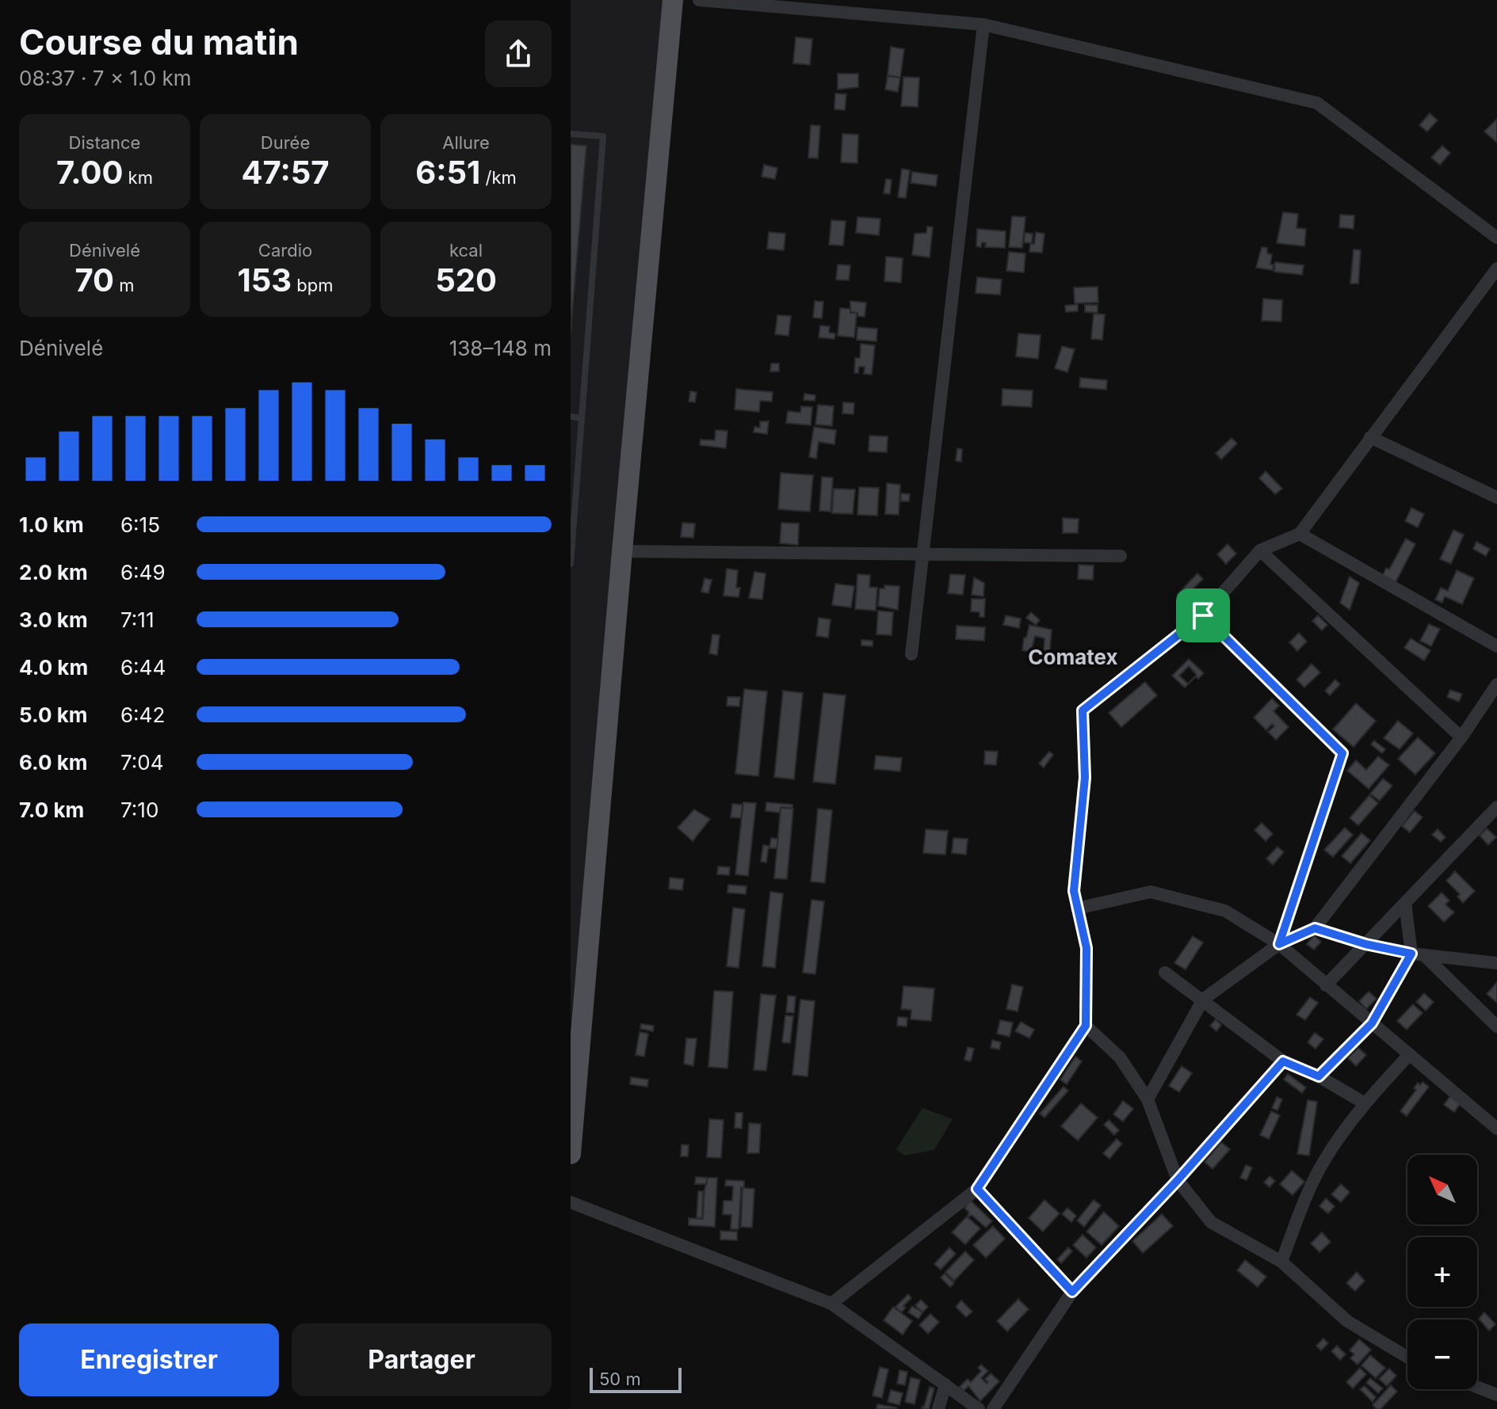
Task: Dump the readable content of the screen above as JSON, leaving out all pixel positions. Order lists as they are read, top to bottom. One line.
{"districts":["Comatex"],"scale_bar":"50 m","north":"top left","page":{"heading":["Course du matin","08:37 · 7 × 1.0 km"],"stats":[["Distance","7.00 km"],["Durée","47:57"],["Allure","6:51 /km"],["Dénivelé","70 m"],["Cardio","153 bpm"],["kcal","520"]],"chart":["Dénivelé","138–148 m"],"list":[{"name":"1.0 km","note":"6:15"},{"name":"2.0 km","note":"6:49"},{"name":"3.0 km","note":"7:11"},{"name":"4.0 km","note":"6:44"},{"name":"5.0 km","note":"6:42"},{"name":"6.0 km","note":"7:04"},{"name":"7.0 km","note":"7:10"}],"map_buttons":["+","−"],"buttons":["Enregistrer","Partager"],"scale":"50 m"}}
